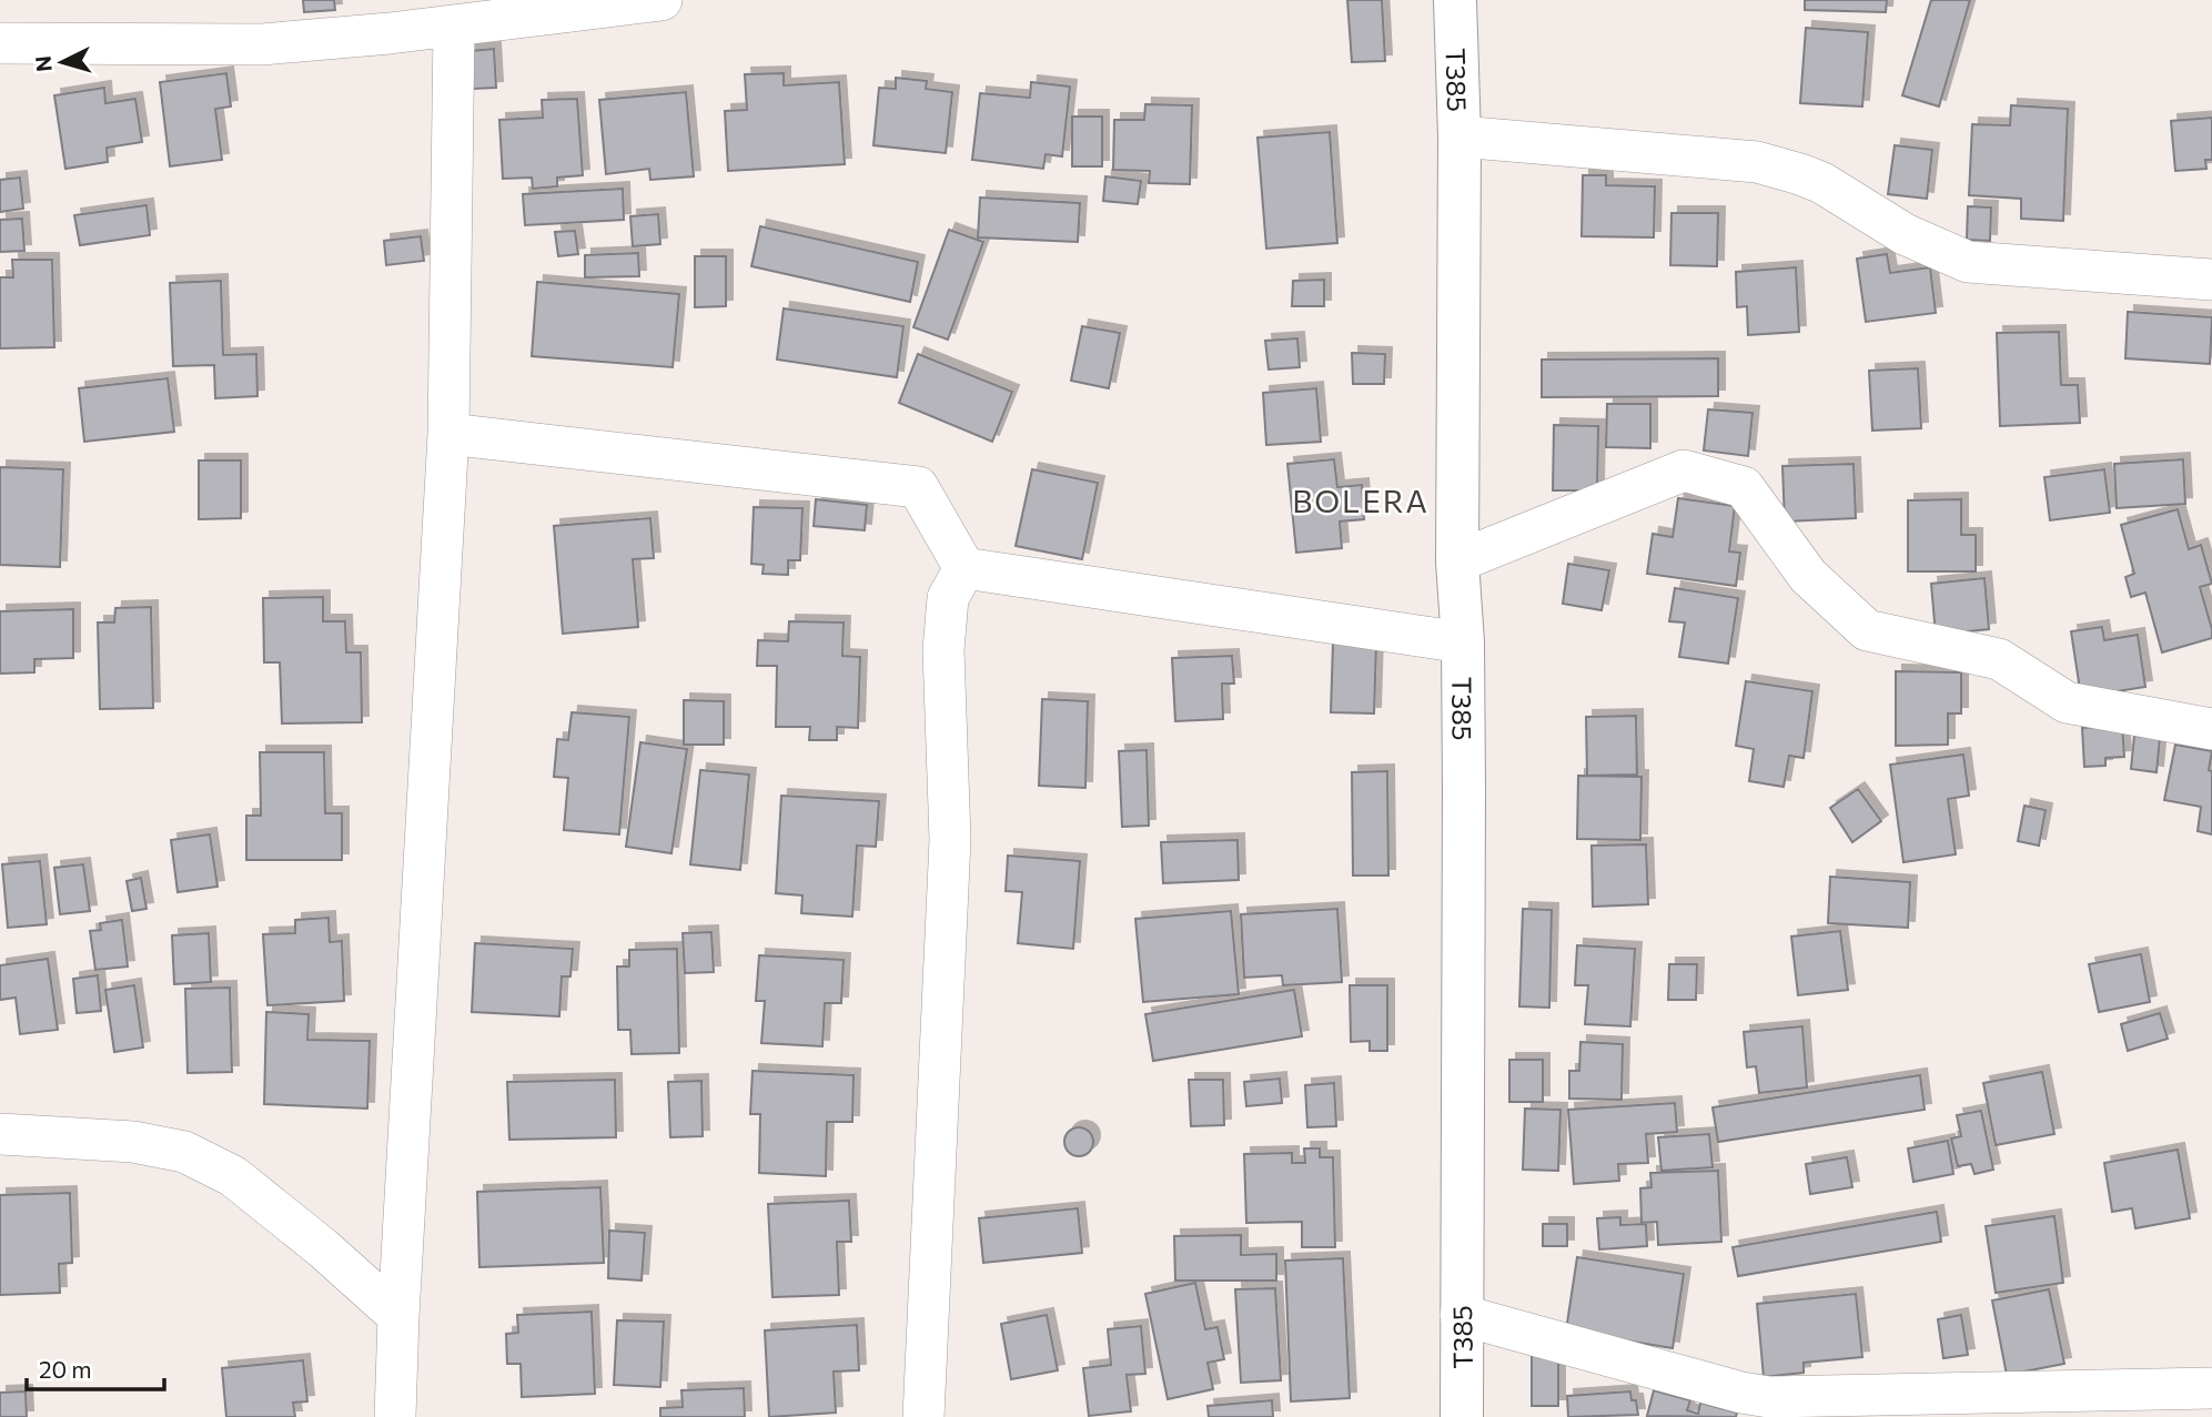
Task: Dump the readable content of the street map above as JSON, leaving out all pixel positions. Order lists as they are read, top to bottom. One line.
{"streets":{"street":["T385"]},"districts":["BOLERA"],"scale_bar":"20 m","north":"left"}
